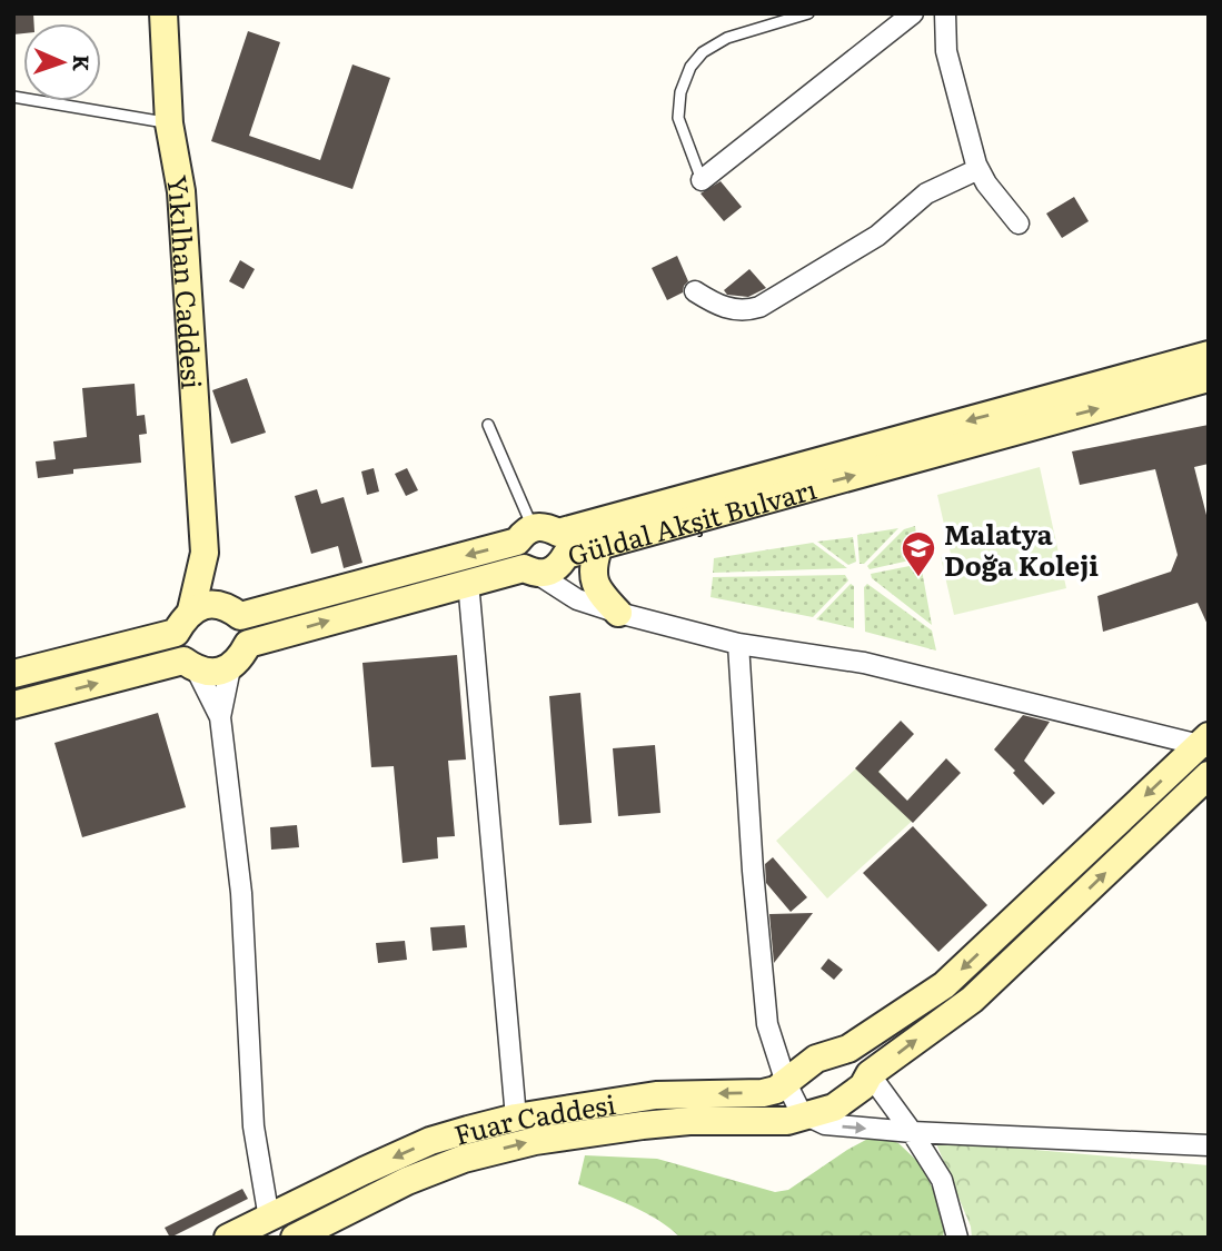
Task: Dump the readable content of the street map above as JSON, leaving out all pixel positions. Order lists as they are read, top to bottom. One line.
{"streets":{"street":["Yıkılhan Caddesi","Güldal Akşit Bulvarı","Fuar Caddesi"]},"crossings":[["Yıkılhan Caddesi","Güldal Akşit Bulvarı"]],"places":{"school or university":["Malatya Doğa Koleji"]},"north":"right"}
